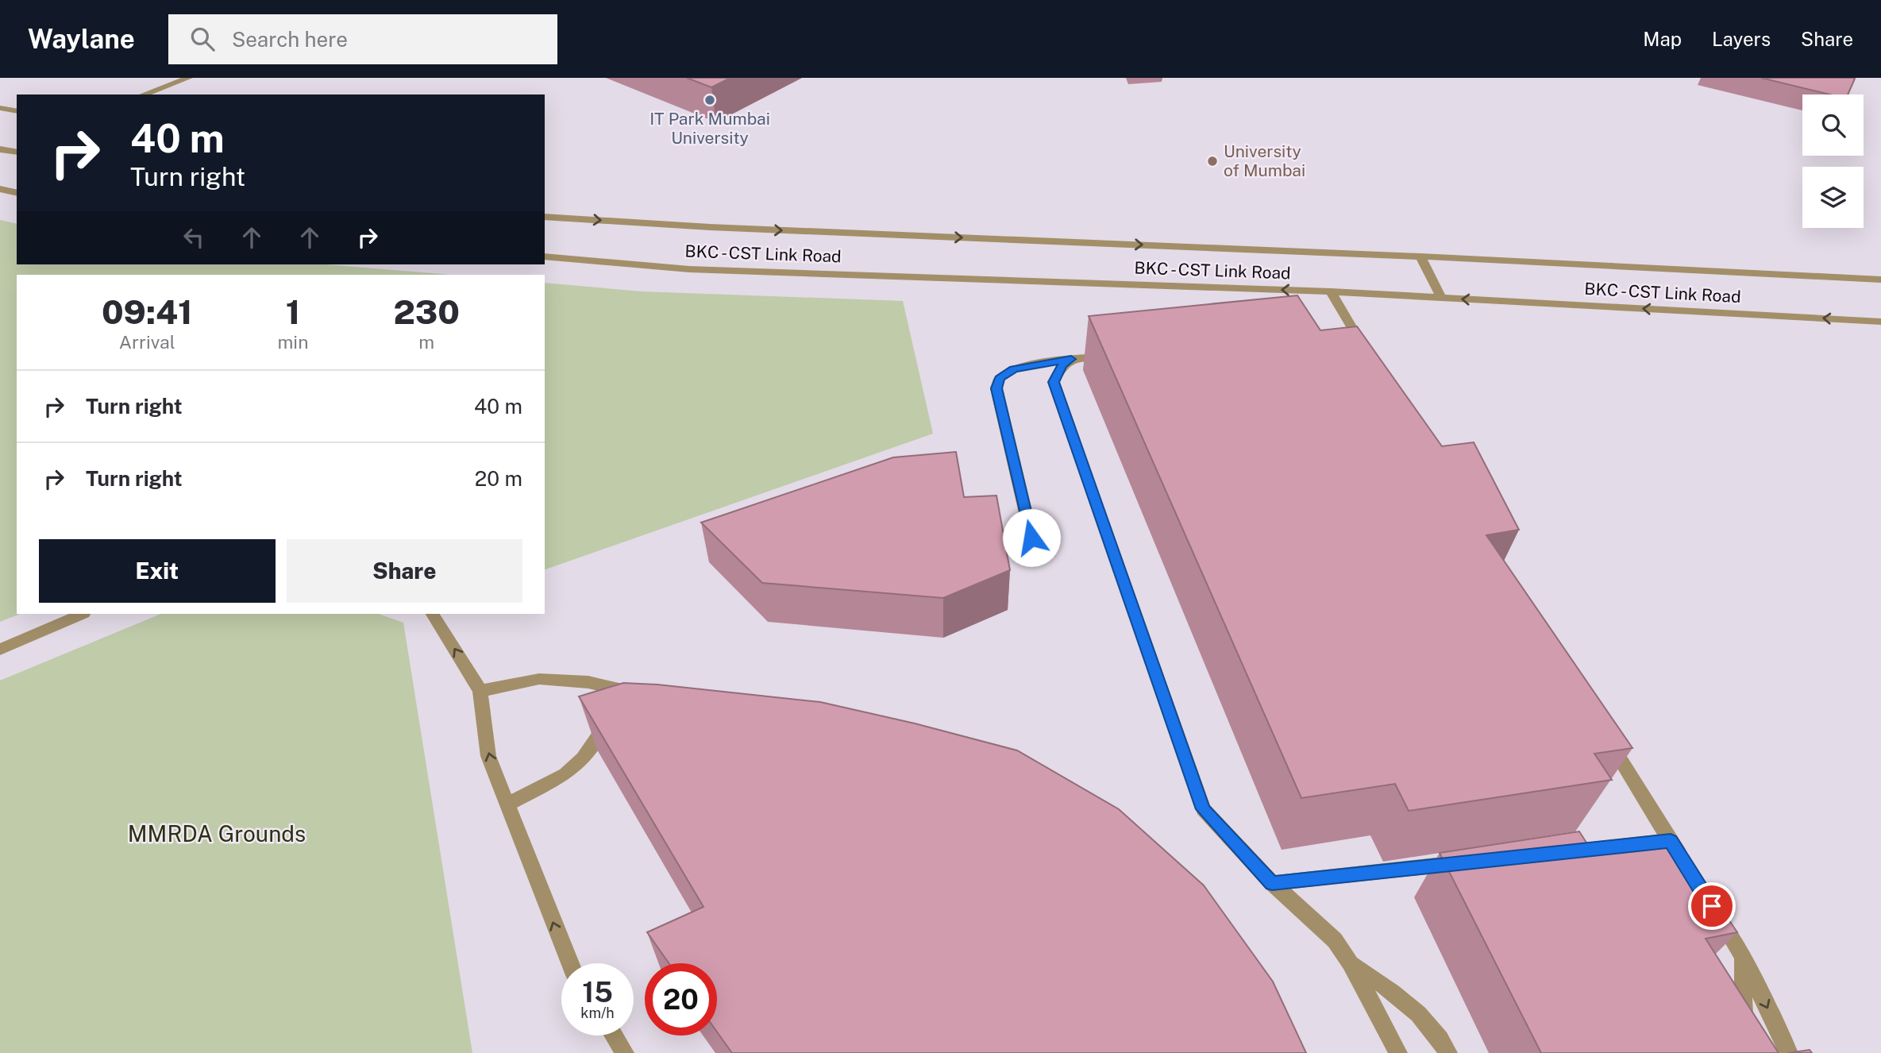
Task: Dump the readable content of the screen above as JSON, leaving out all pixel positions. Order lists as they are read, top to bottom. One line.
{"streets":{"street":["BKC - CST Link Road"]},"parks":["MMRDA Grounds"],"places":["IT Park Mumbai University","University of Mumbai"],"page":{"header":"Waylane","search":"Search here","nav":["Map","Layers","Share"],"turn":["40 m","Turn right"],"eta":["09:41","Arrival","1","min","230","m"],"list":[{"name":"Turn right","value":"40 m"},{"name":"Turn right","value":"20 m"}],"buttons":["Exit","Share"],"speed":"15 km/h","limit":"20"}}
